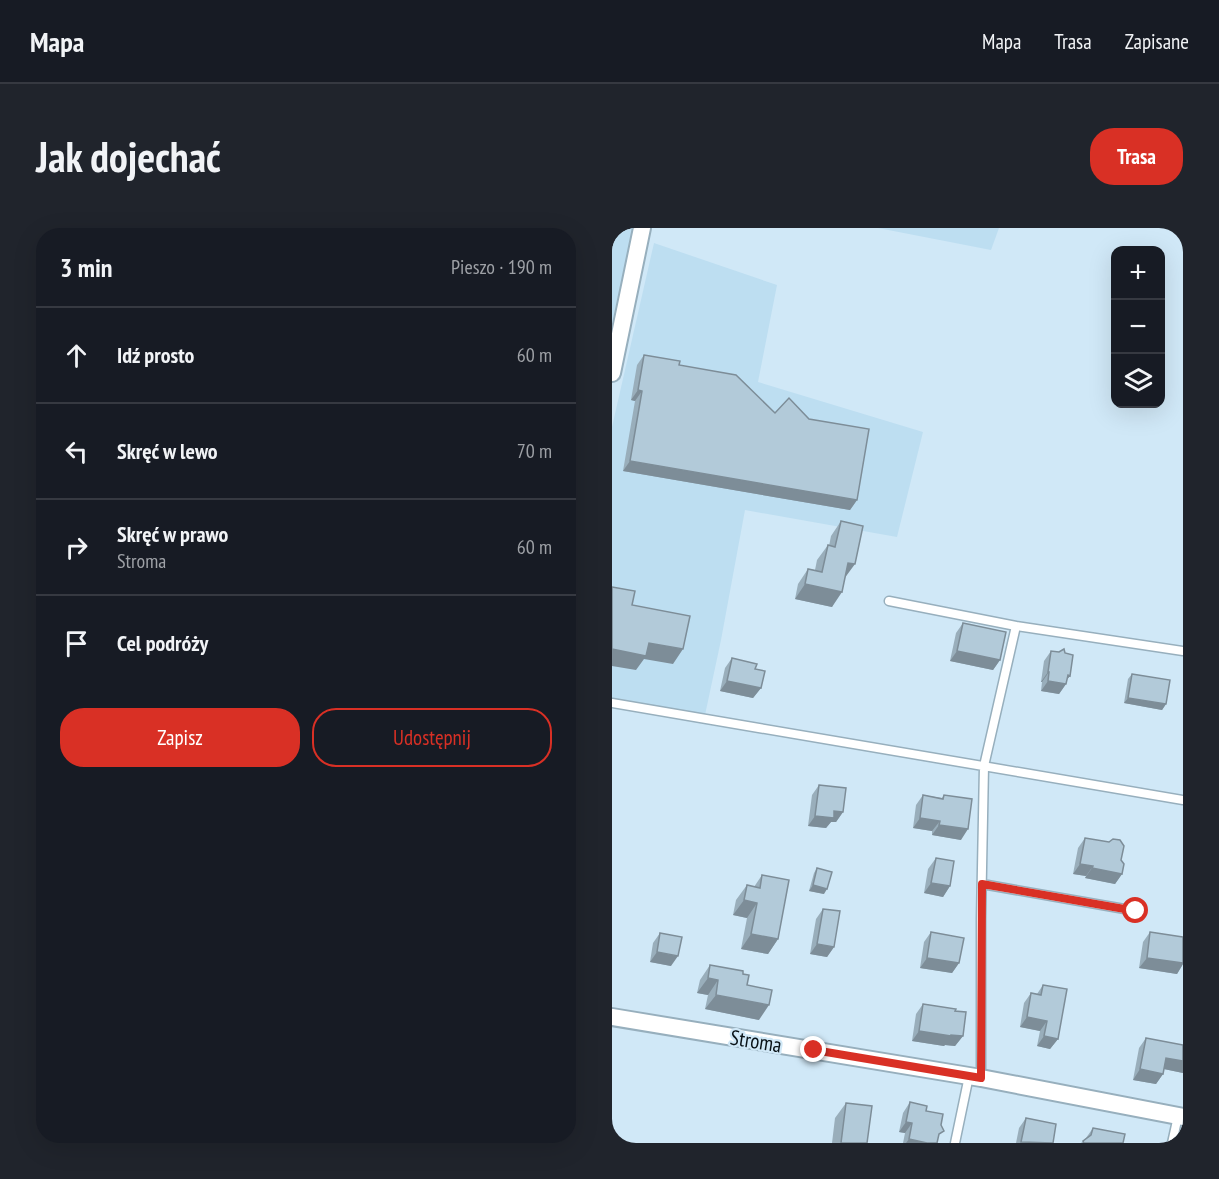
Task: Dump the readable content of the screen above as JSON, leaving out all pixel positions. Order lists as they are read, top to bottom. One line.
{"streets":{"street":["Stroma"]},"page":{"header":"Mapa","nav":["Mapa","Trasa","Zapisane"],"buttons":["Trasa",["Zapisz","Udostępnij"]],"title":"Jak dojechać","heading":["3 min","Pieszo · 190 m"],"map_buttons":["+","−"],"list":[["Idź prosto","60 m"],["Skręć w lewo","70 m"],["Skręć w prawo","Stroma","60 m"],"Cel podróży"]}}
